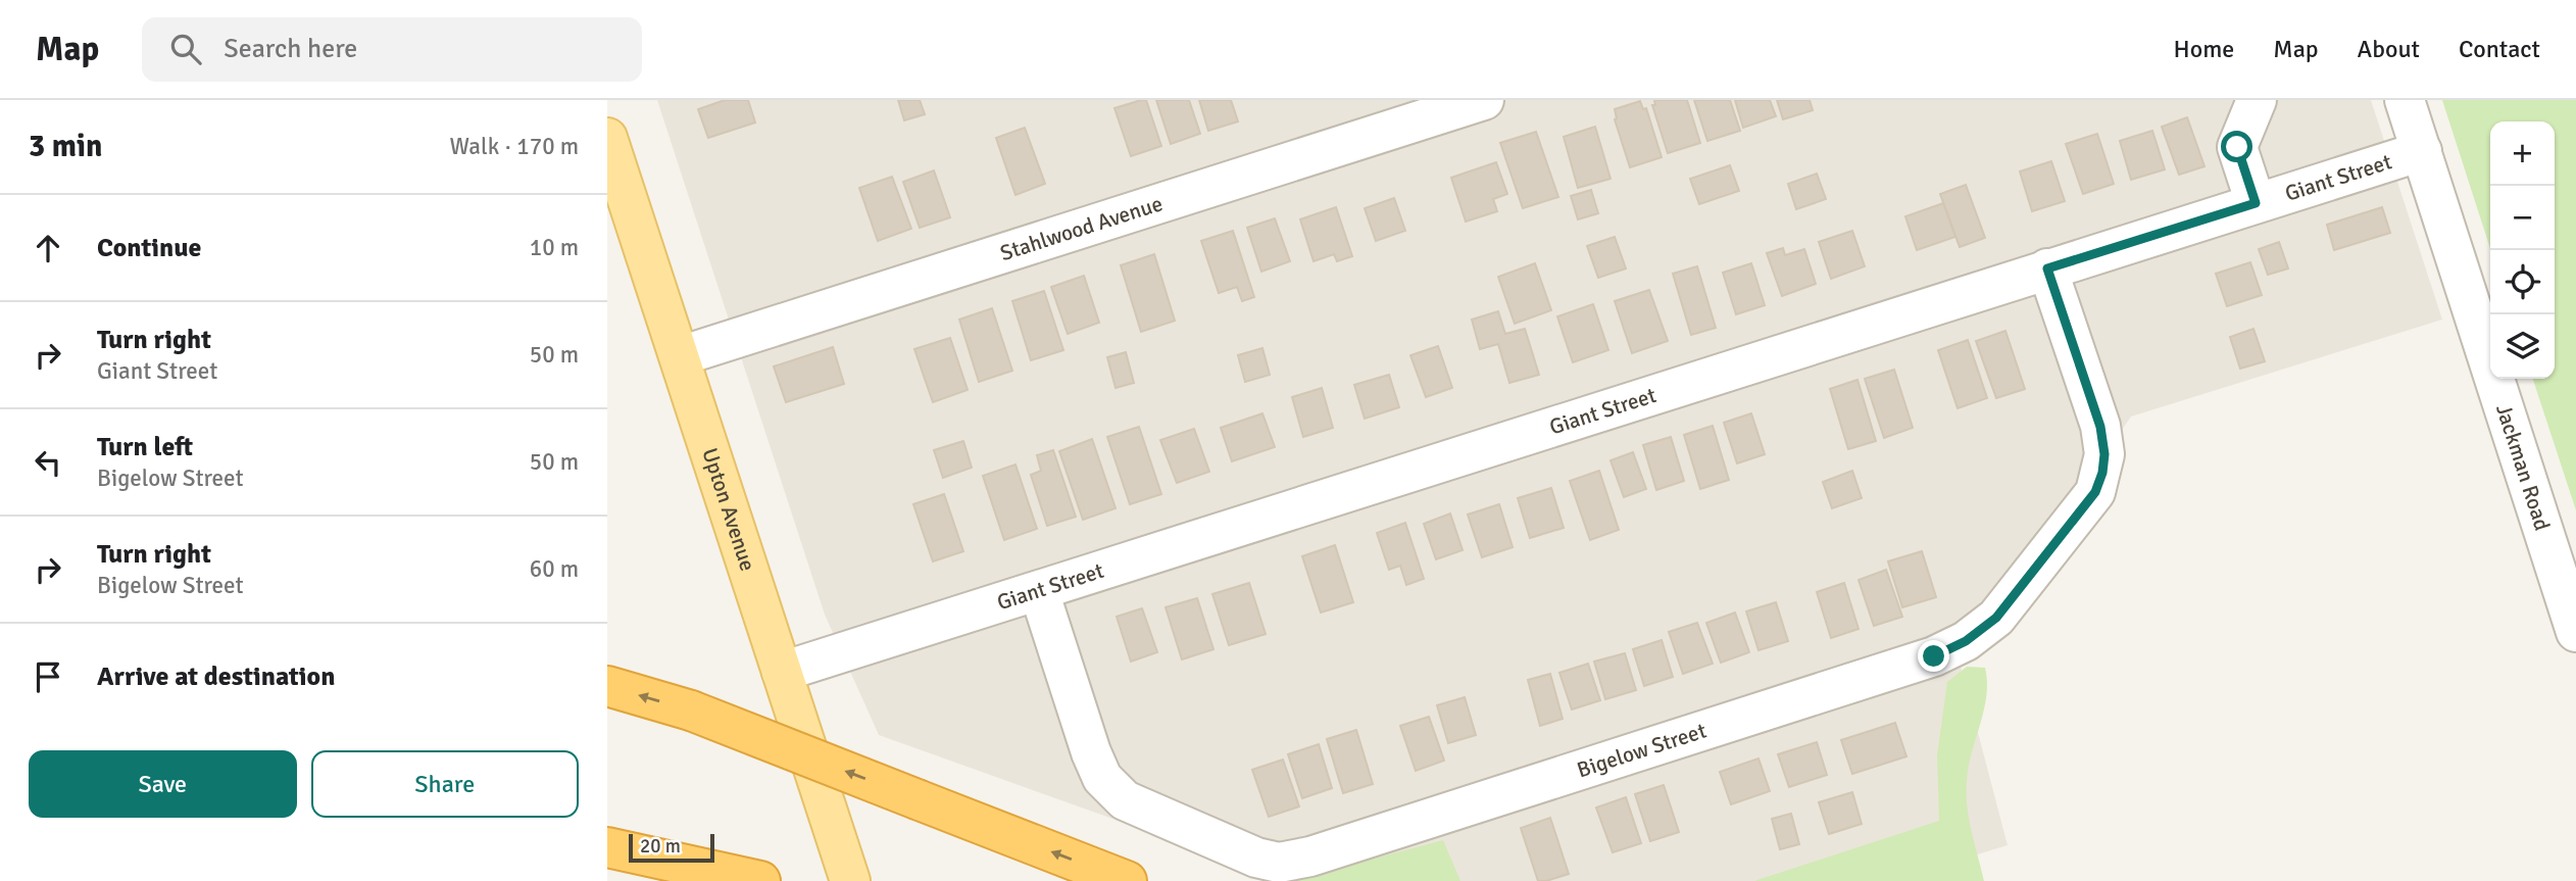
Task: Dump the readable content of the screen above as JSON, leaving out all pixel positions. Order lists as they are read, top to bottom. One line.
{"streets":{"main road":["Upton Avenue"],"street":["Giant Street","Stahlwood Avenue","Jackman Road","Bigelow Street"]},"crossings":[["Giant Street","Jackman Road"],["Giant Street","Upton Avenue"],["Giant Street","Bigelow Street"],["Stahlwood Avenue","Upton Avenue"]],"scale_bar":"20 m","page":{"header":"Map","search":"Search here","nav":["Home","Map","About","Contact"],"heading":["3 min","Walk · 170 m"],"map_buttons":["+","−"],"list":[["Continue","10 m"],["Turn right","Giant Street","50 m"],["Turn left","Bigelow Street","50 m"],["Turn right","Bigelow Street","60 m"],"Arrive at destination"],"buttons":["Save","Share"],"scale":"20 m"}}
